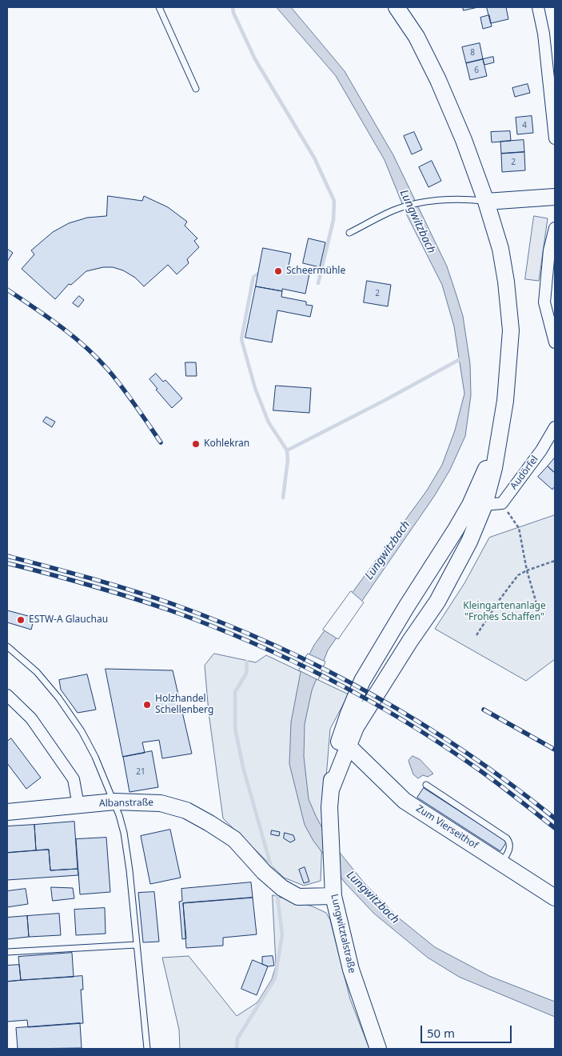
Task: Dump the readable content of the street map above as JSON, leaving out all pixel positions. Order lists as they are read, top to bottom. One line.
{"streets":{"main road":["Albanstraße","Zum Vierseithof","Lungwitztalstraße"],"street":["Audörfel"]},"crossings":[["Albanstraße","Lungwitztalstraße"],["Zum Vierseithof","Lungwitztalstraße"]],"water":["Lungwitzbach"],"parks":["Kleingartenanlage \"Frohes Schaffen\""],"places":["Scheermühle","Kohlekran","ESTW-A Glauchau","Holzhandel Schellenberg"],"house_numbers":["8","6","4","2","2","21"],"scale_bar":"50 m"}
